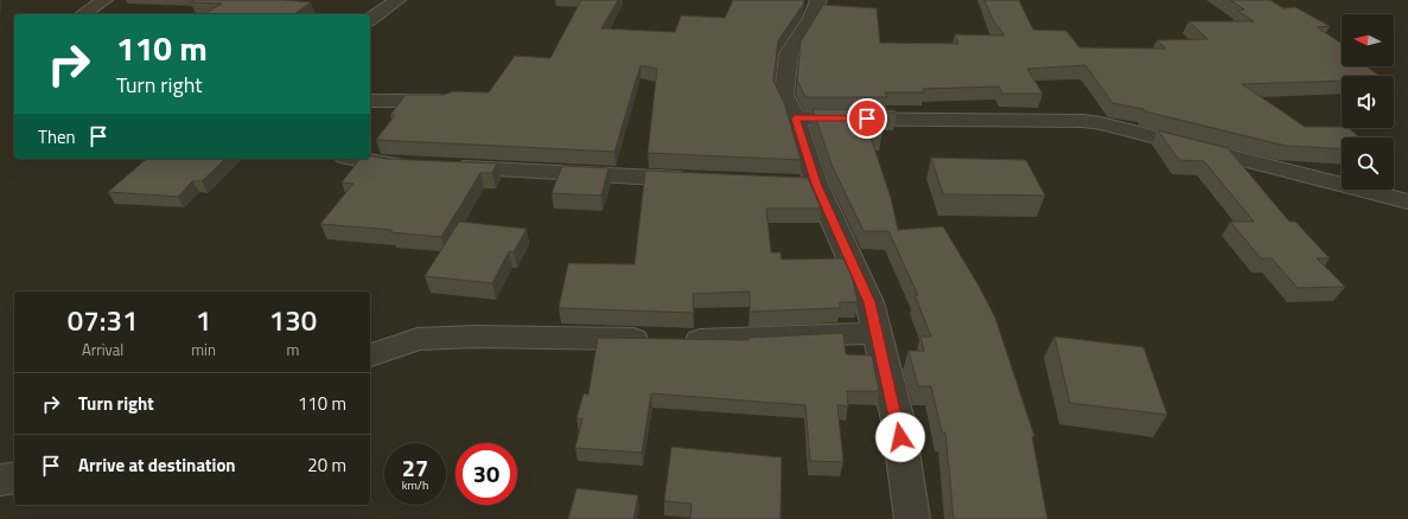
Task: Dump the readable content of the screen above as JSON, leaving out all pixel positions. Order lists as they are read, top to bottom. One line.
{"north":"left","page":{"turn":["110 m","Turn right"],"then":"Then","eta":["07:31","Arrival","1","min","130","m"],"list":[{"name":"Turn right","value":"110 m"},{"name":"Arrive at destination","value":"20 m"}],"speed":"27 km/h","limit":"30"}}
